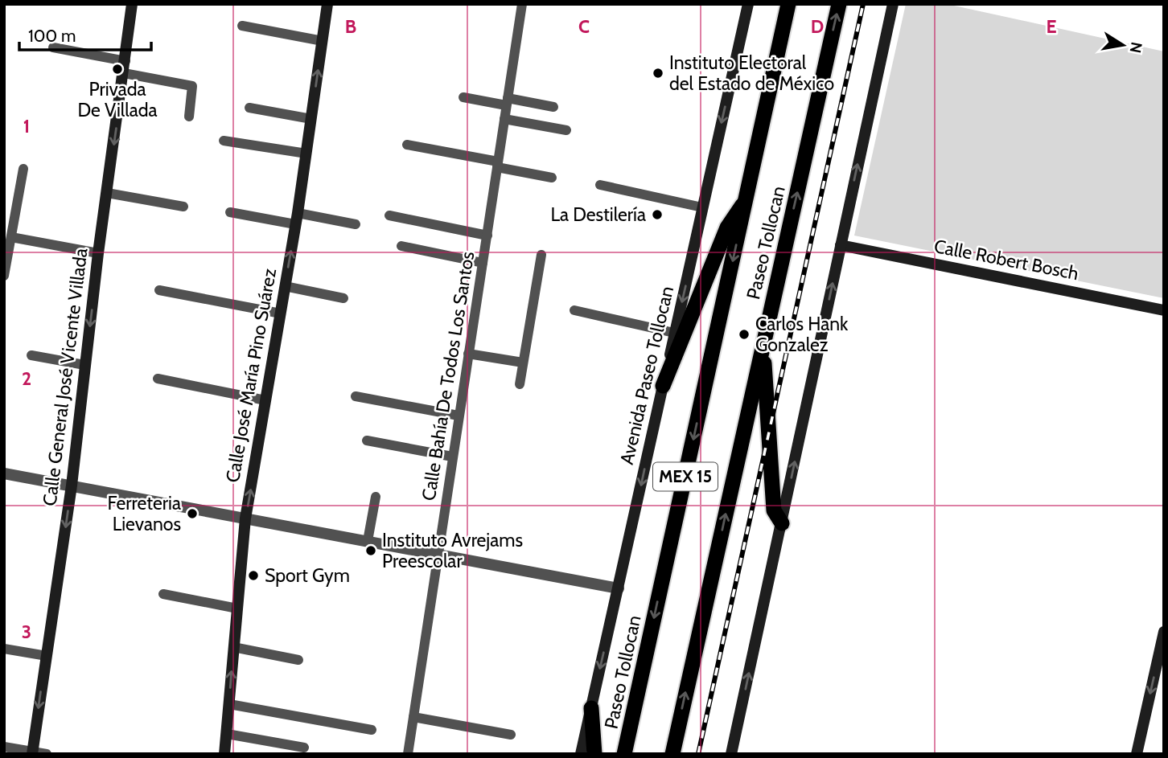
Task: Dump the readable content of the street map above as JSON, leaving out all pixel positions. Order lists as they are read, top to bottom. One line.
{"streets":{"highway":["Paseo Tollocan","MEX 15"],"main road":["Calle Robert Bosch","Calle José María Pino Suárez","Avenida Paseo Tollocan","Calle General José Vicente Villada"],"street":["Calle Bahía De Todos Los Santos"]},"one_way":["Calle José María Pino Suárez","Avenida Paseo Tollocan","Calle General José Vicente Villada"],"places":["Privada De Villada","Instituto Electoral del Estado de México","La Destilería","Carlos Hank Gonzalez","Ferreteria Lievanos","Instituto Avrejams Preescolar","Sport Gym"],"scale_bar":"100 m","north":"right","grid":{"columns":["B","C","D","E"],"rows":["1","2","3"]}}
